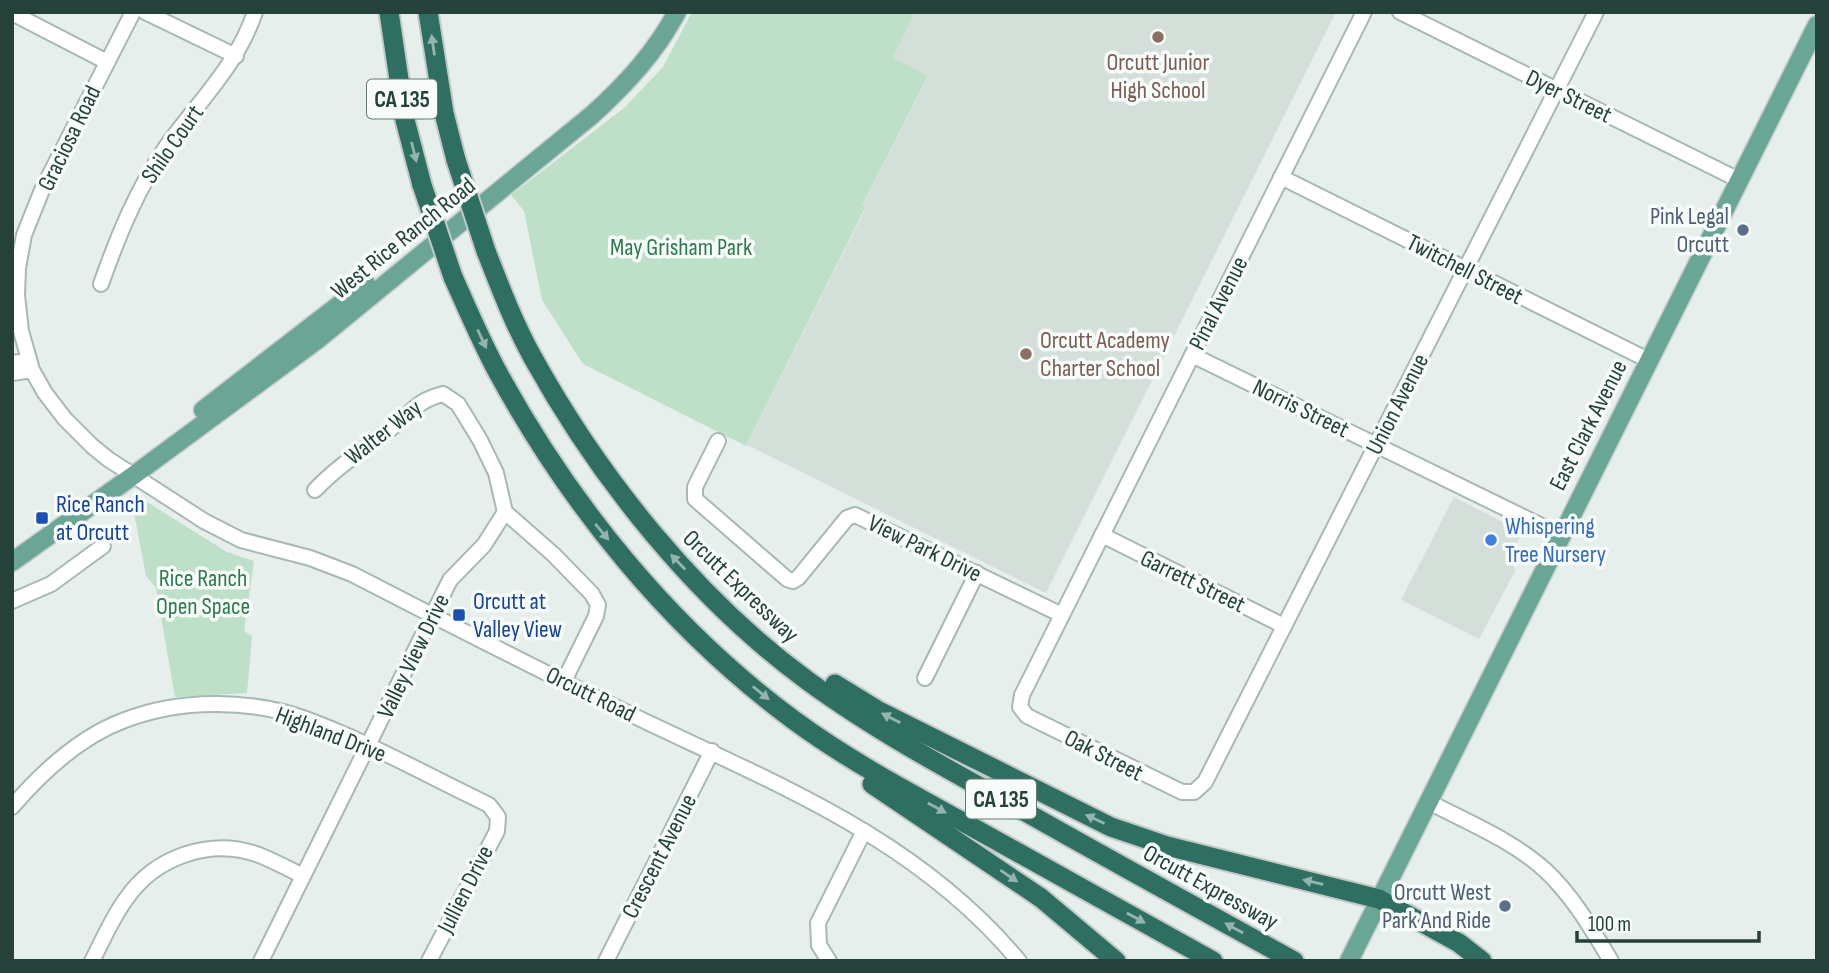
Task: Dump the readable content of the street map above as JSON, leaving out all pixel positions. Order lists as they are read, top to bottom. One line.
{"streets":{"highway":["CA 135","Orcutt Expressway"],"main road":["West Rice Ranch Road","East Clark Avenue"],"street":["Dyer Street","Graciosa Road","Shilo Court","Twitchell Street","Pinal Avenue","Union Avenue","Norris Street","Walter Way","View Park Drive","Garrett Street","Valley View Drive","Orcutt Road","Highland Drive","Oak Street","Crescent Avenue","Jullien Drive"]},"crossings":[["Dyer Street","Union Avenue"],["Dyer Street","East Clark Avenue"],["Graciosa Road","West Rice Ranch Road"],["Graciosa Road","Orcutt Road"],["West Rice Ranch Road","Orcutt Road"],["Twitchell Street","Pinal Avenue"],["Twitchell Street","Union Avenue"],["Twitchell Street","East Clark Avenue"],["Pinal Avenue","Norris Street"],["Pinal Avenue","View Park Drive"],["Pinal Avenue","Garrett Street"],["Pinal Avenue","Oak Street"],["Union Avenue","Norris Street"],["Union Avenue","Garrett Street"],["Union Avenue","Oak Street"],["Norris Street","East Clark Avenue"],["Walter Way","Valley View Drive"],["Valley View Drive","Orcutt Road"],["Valley View Drive","Highland Drive"],["Orcutt Road","Crescent Avenue"],["Highland Drive","Jullien Drive"]],"parks":["May Grisham Park","Rice Ranch Open Space"],"places":{"other":["Orcutt Junior High School","Pink Legal Orcutt","Orcutt Academy Charter School","Whispering Tree Nursery","Orcutt West Park And Ride"],"transit":["Rice Ranch at Orcutt","Orcutt at Valley View"]},"scale_bar":"100 m"}
